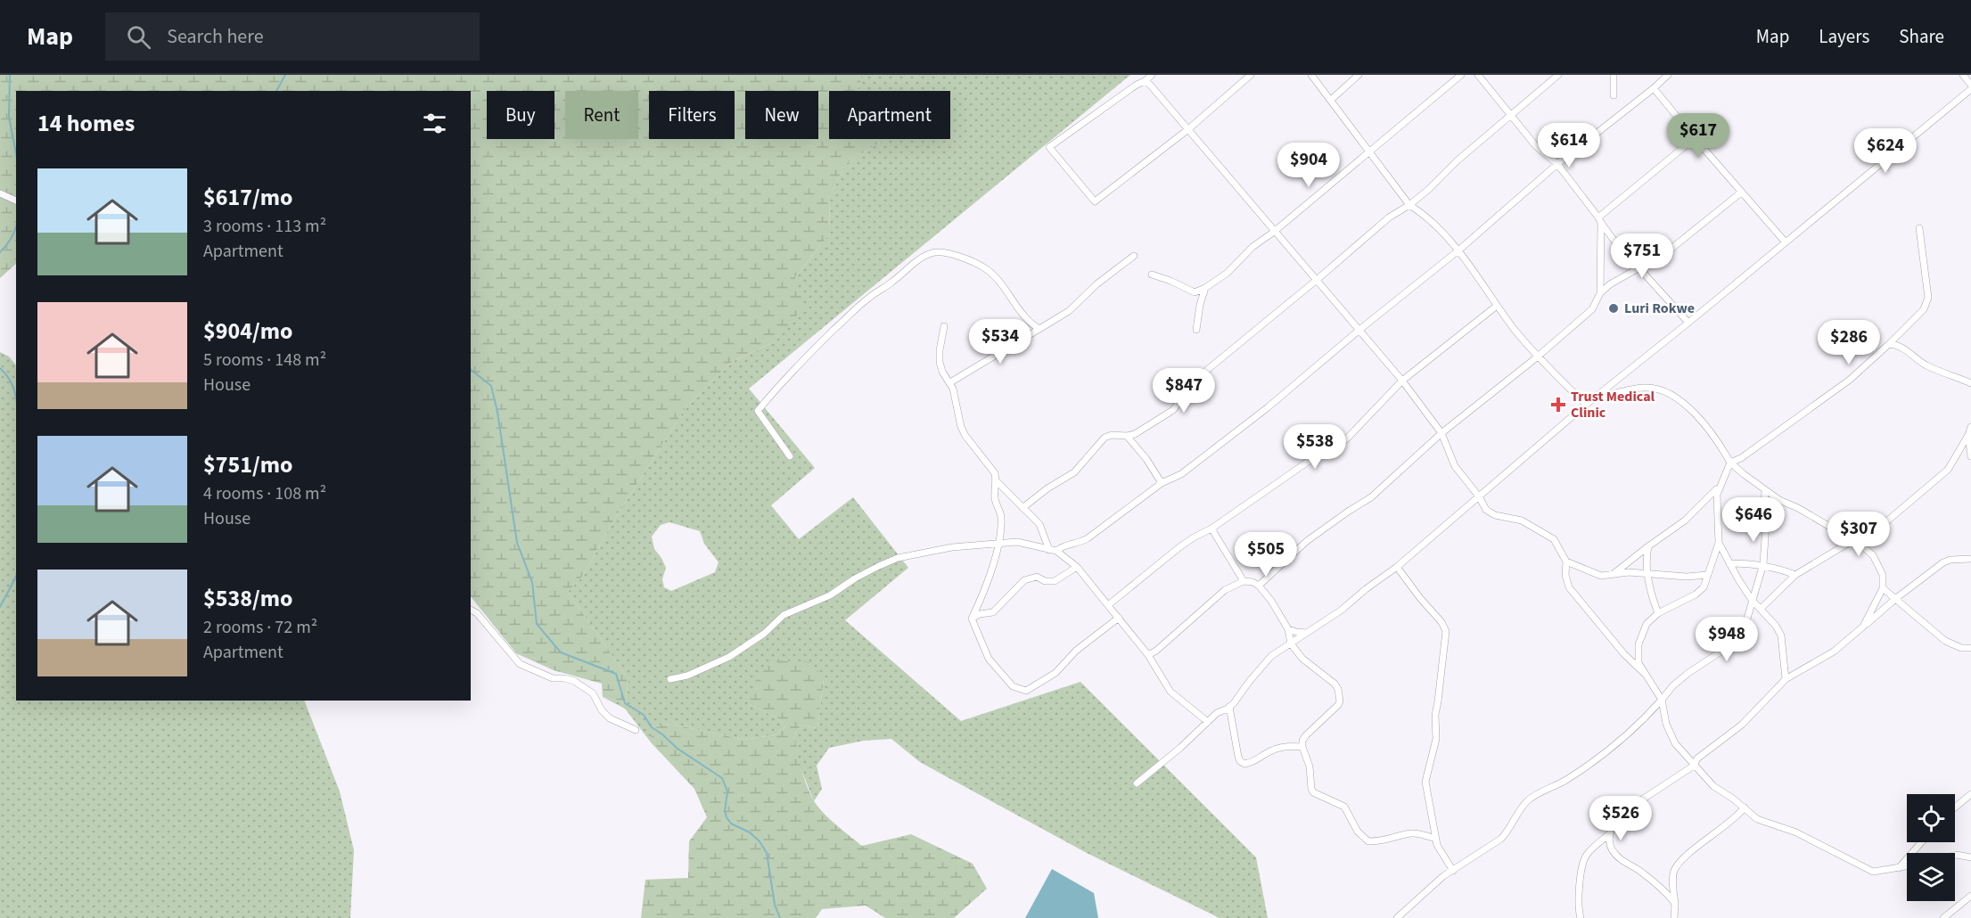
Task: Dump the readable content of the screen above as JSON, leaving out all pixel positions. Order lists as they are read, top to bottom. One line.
{"places":{"other":["Luri Rokwe"],"health":["Trust Medical Clinic"]},"page":{"header":"Map","search":"Search here","nav":["Map","Layers","Share"],"chip":["Buy","Rent","Filters","New","Apartment"],"heading":"14 homes","price":["$617","$614","$624","$904","$751","$534","$286","$847","$538","$646","$307","$505","$948","$526"],"list":[{"name":"$617/mo","note":"3 rooms · 113 m² · Apartment"},{"name":"$904/mo","note":"5 rooms · 148 m² · House"},{"name":"$751/mo","note":"4 rooms · 108 m² · House"},{"name":"$538/mo","note":"2 rooms · 72 m² · Apartment"}]}}
